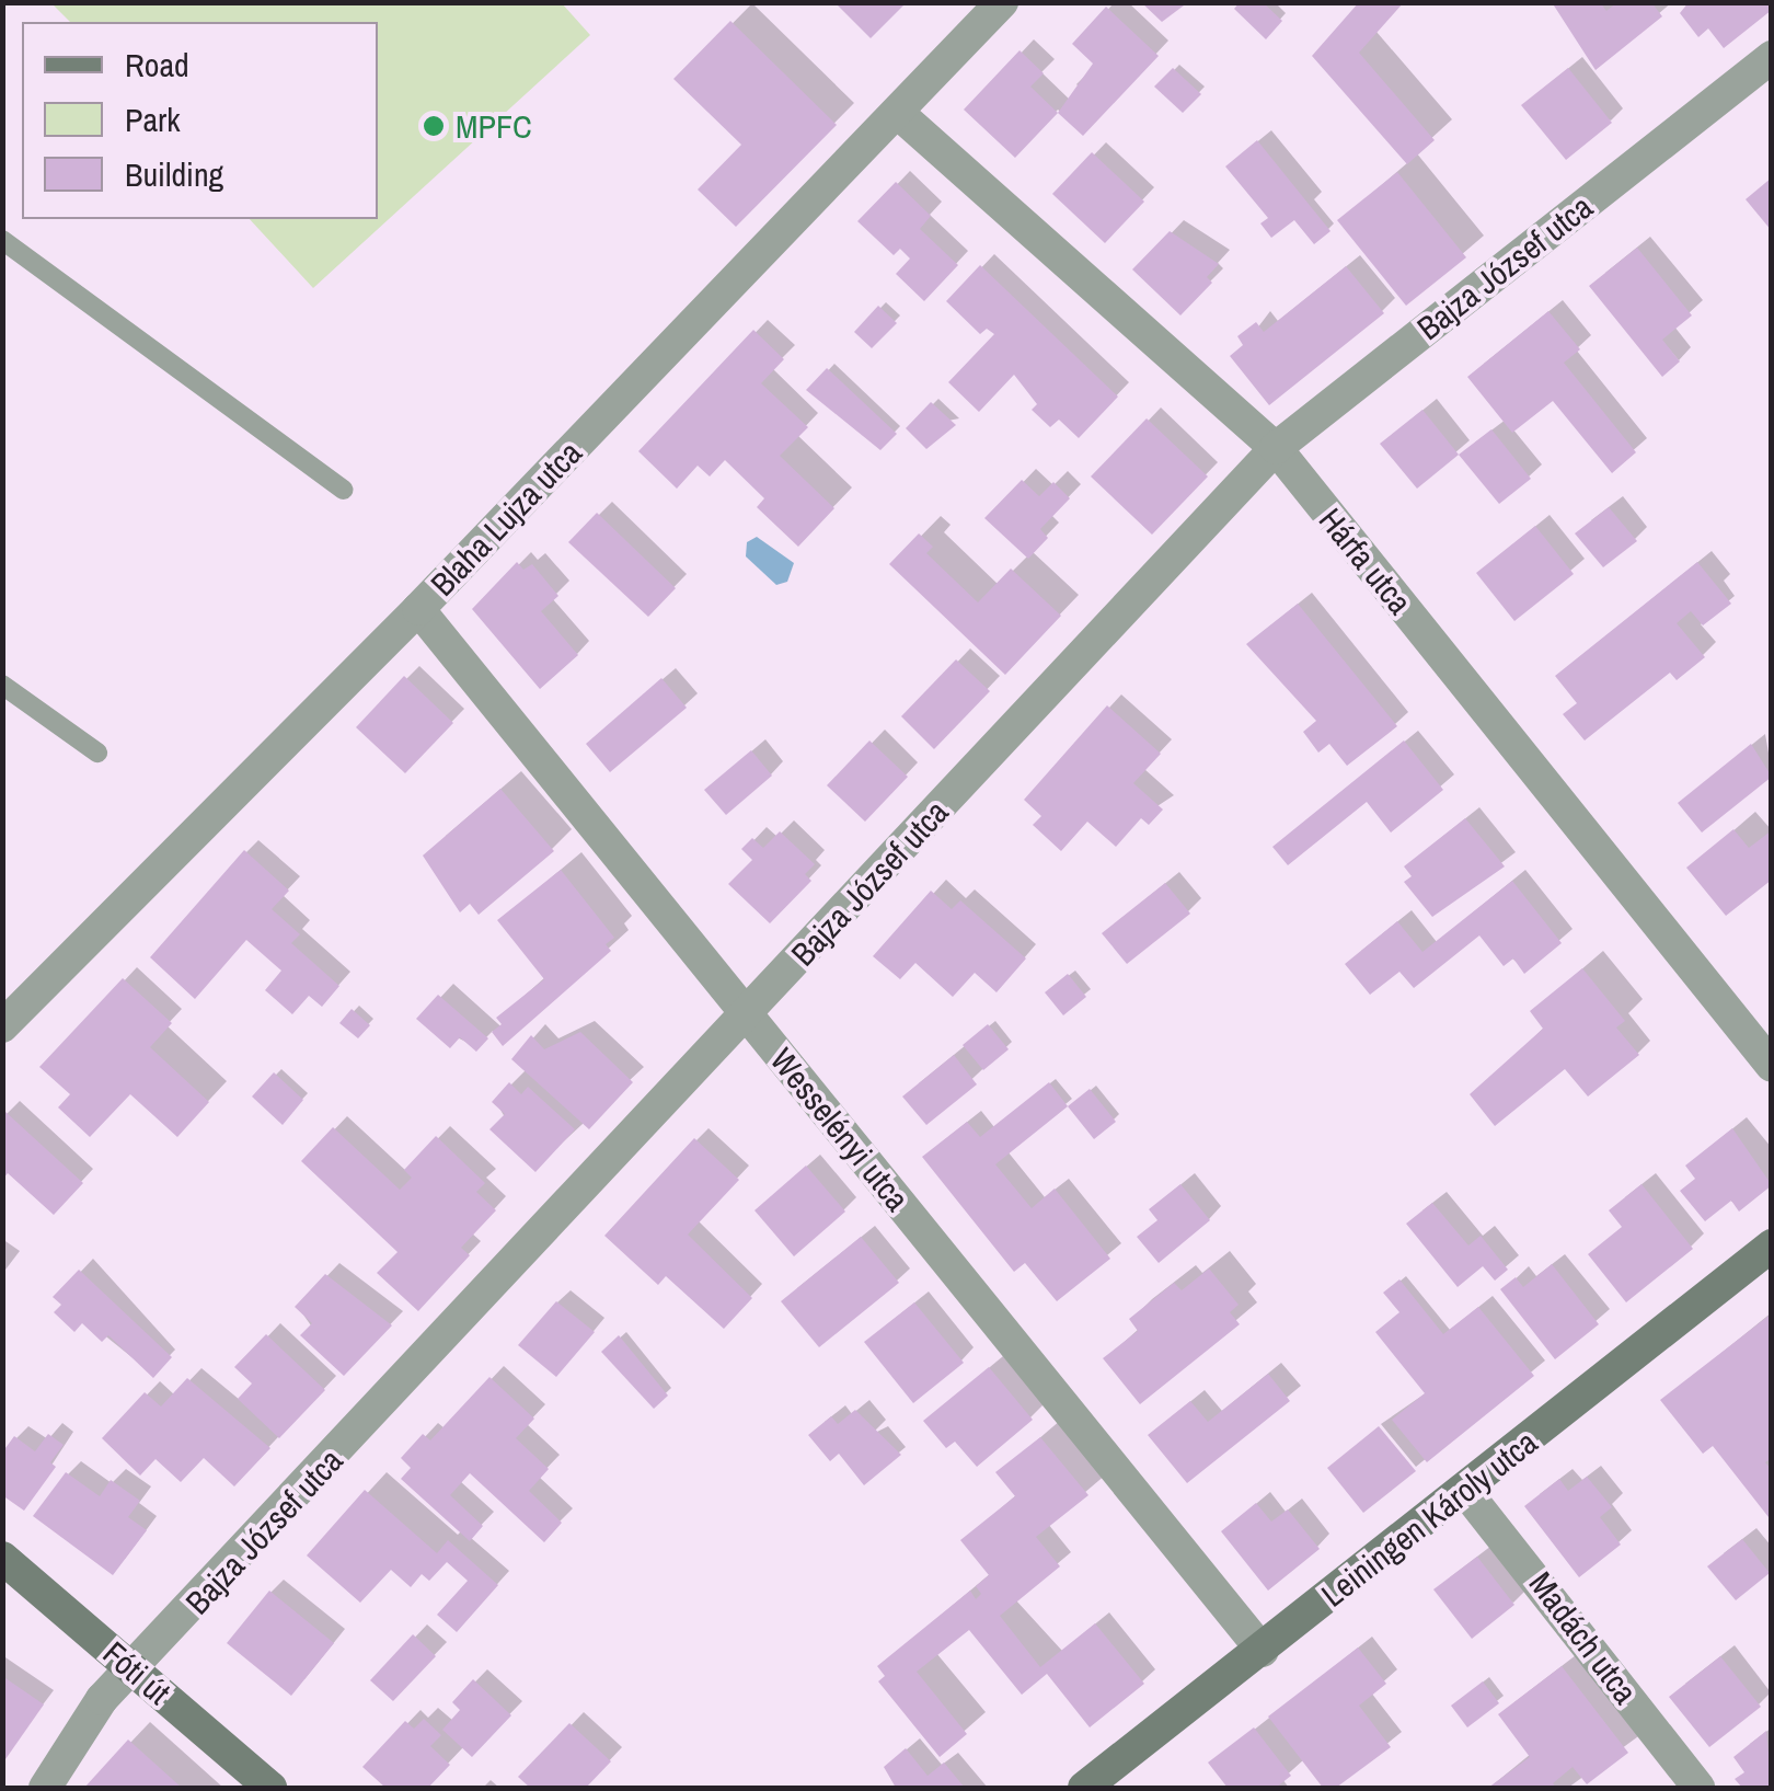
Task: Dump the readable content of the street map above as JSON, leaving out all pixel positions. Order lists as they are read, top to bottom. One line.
{"streets":{"street":["Bajza József utca","Blaha Lujza utca","Hárfa utca","Wesselényi utca","Leiningen Károly utca","Madách utca","Fóti út"]},"crossings":[["Bajza József utca","Hárfa utca"],["Bajza József utca","Wesselényi utca"],["Bajza József utca","Fóti út"],["Blaha Lujza utca","Hárfa utca"],["Blaha Lujza utca","Wesselényi utca"],["Wesselényi utca","Leiningen Károly utca"],["Leiningen Károly utca","Madách utca"]],"places":["MPFC"],"legend":["Road","Park","Building"]}
